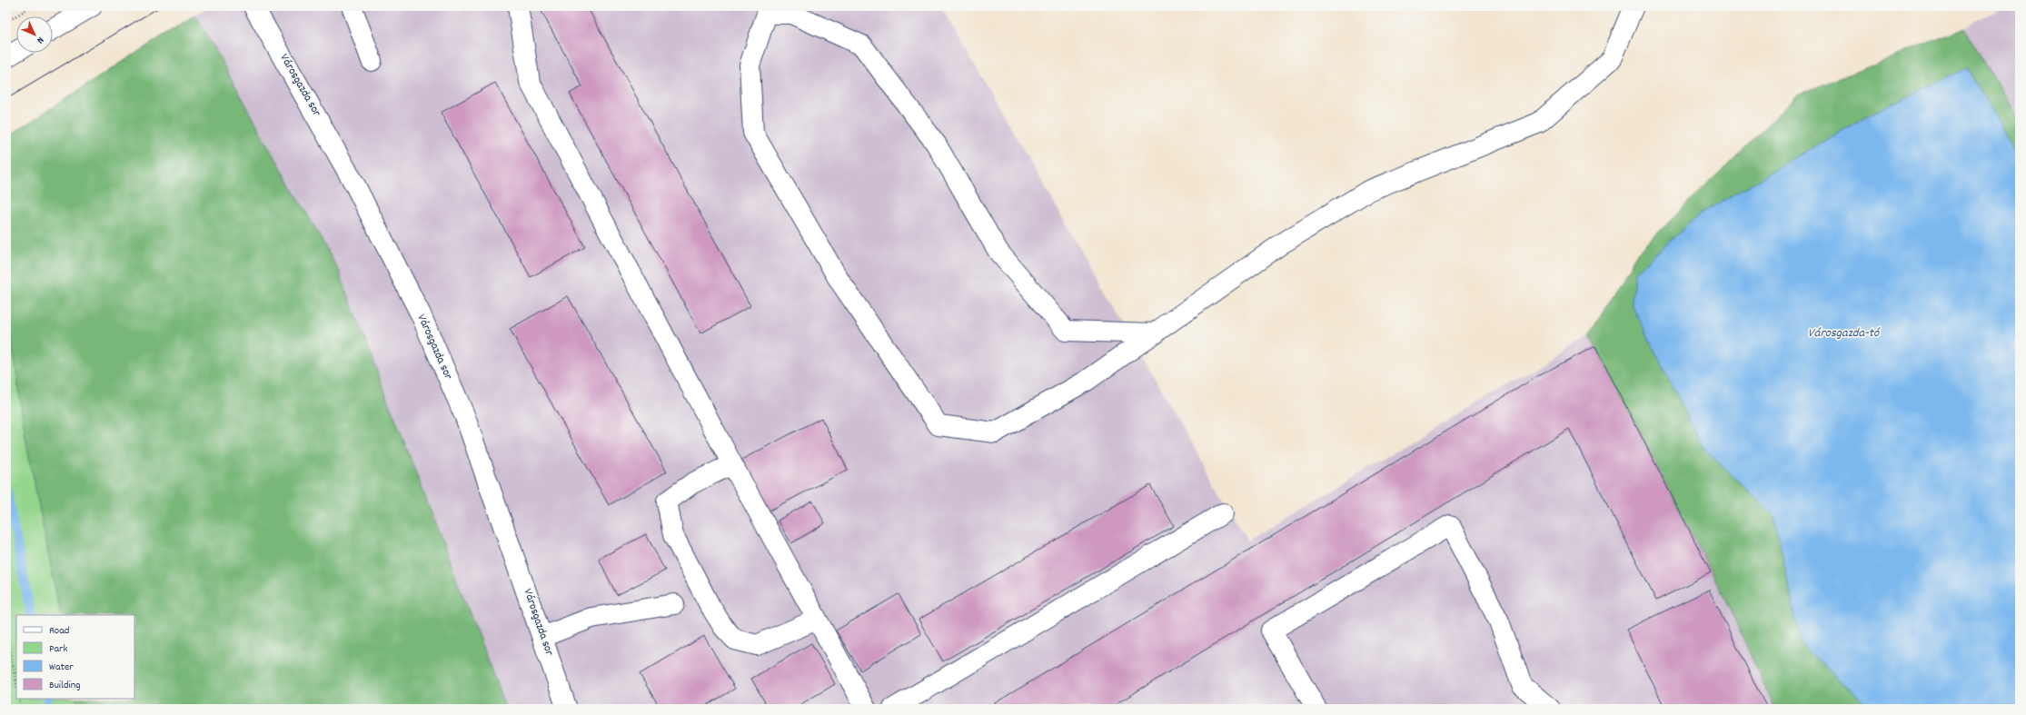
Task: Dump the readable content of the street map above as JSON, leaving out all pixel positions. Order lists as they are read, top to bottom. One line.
{"streets":{"street":["Városgazda sor"]},"water":["Városgazda-tó"],"legend":["Road","Park","Water","Building"],"north":"bottom right"}
